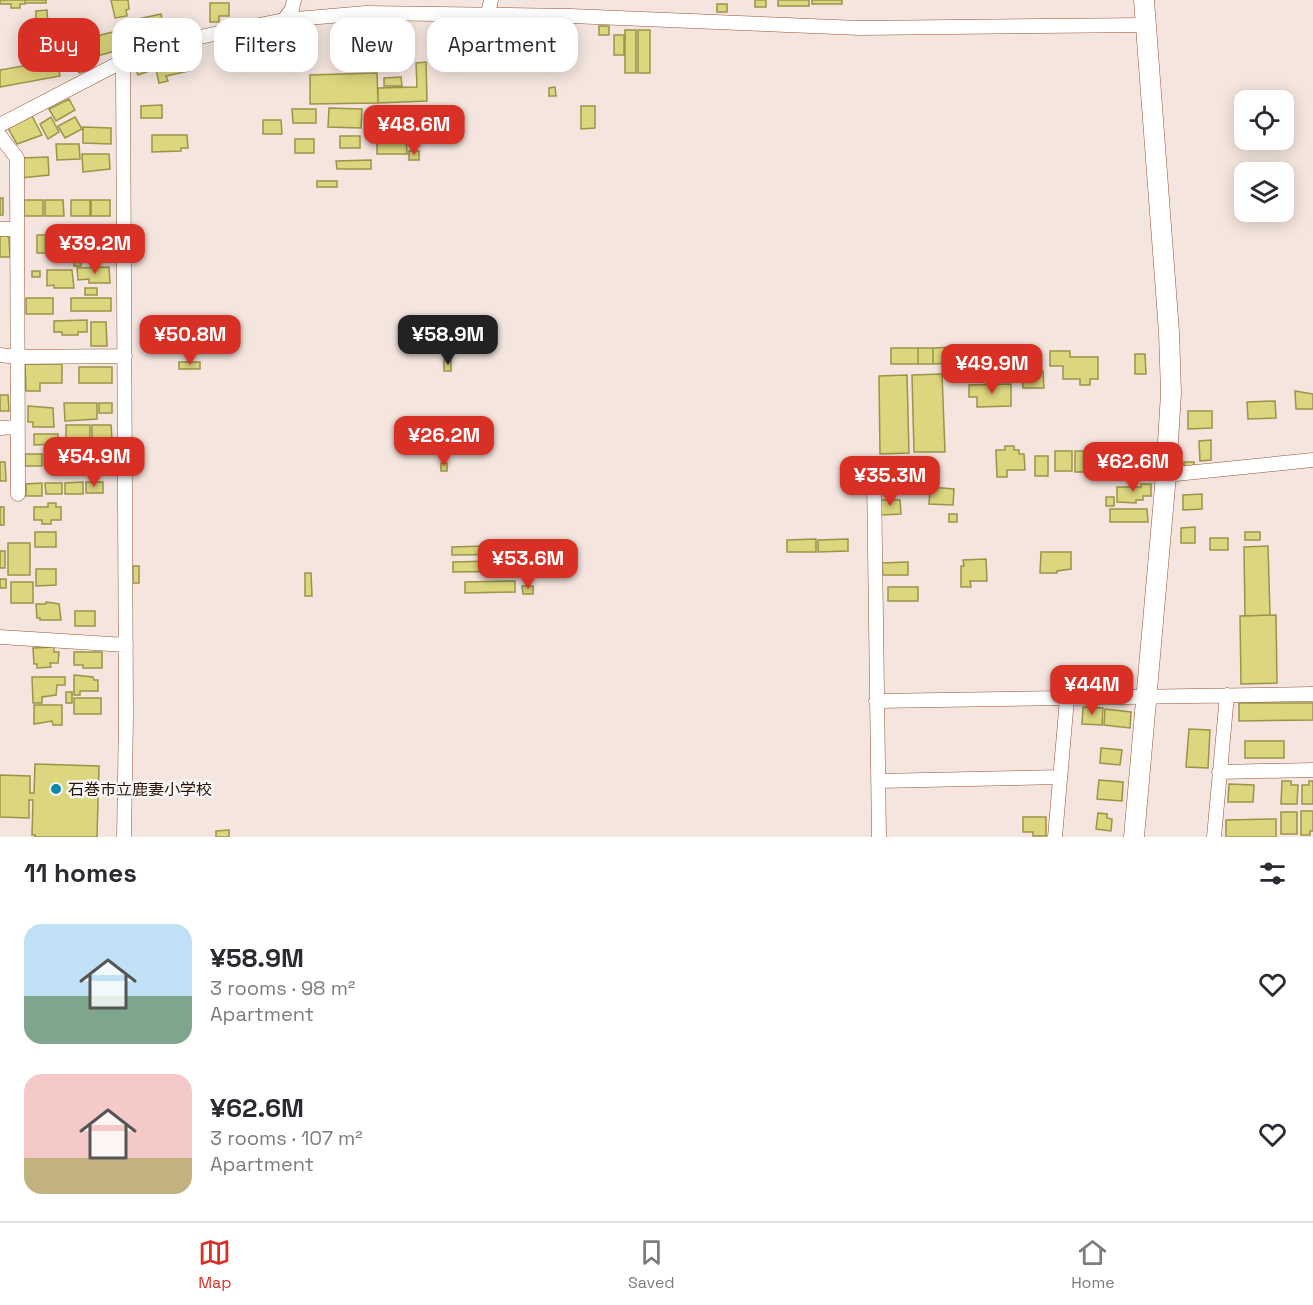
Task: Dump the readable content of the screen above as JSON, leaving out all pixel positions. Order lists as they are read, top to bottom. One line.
{"places":["石巻市立鹿妻小学校"],"page":{"chip":["Buy","Rent","Filters","New","Apartment"],"price":["¥48.6M","¥39.2M","¥50.8M","¥58.9M","¥49.9M","¥26.2M","¥54.9M","¥62.6M","¥35.3M","¥53.6M","¥44M"],"heading":"11 homes","list":[{"name":"¥58.9M","note":"3 rooms · 98 m² · Apartment"},{"name":"¥62.6M","note":"3 rooms · 107 m² · Apartment"}],"tabs":["Map","Saved","Home"]}}
